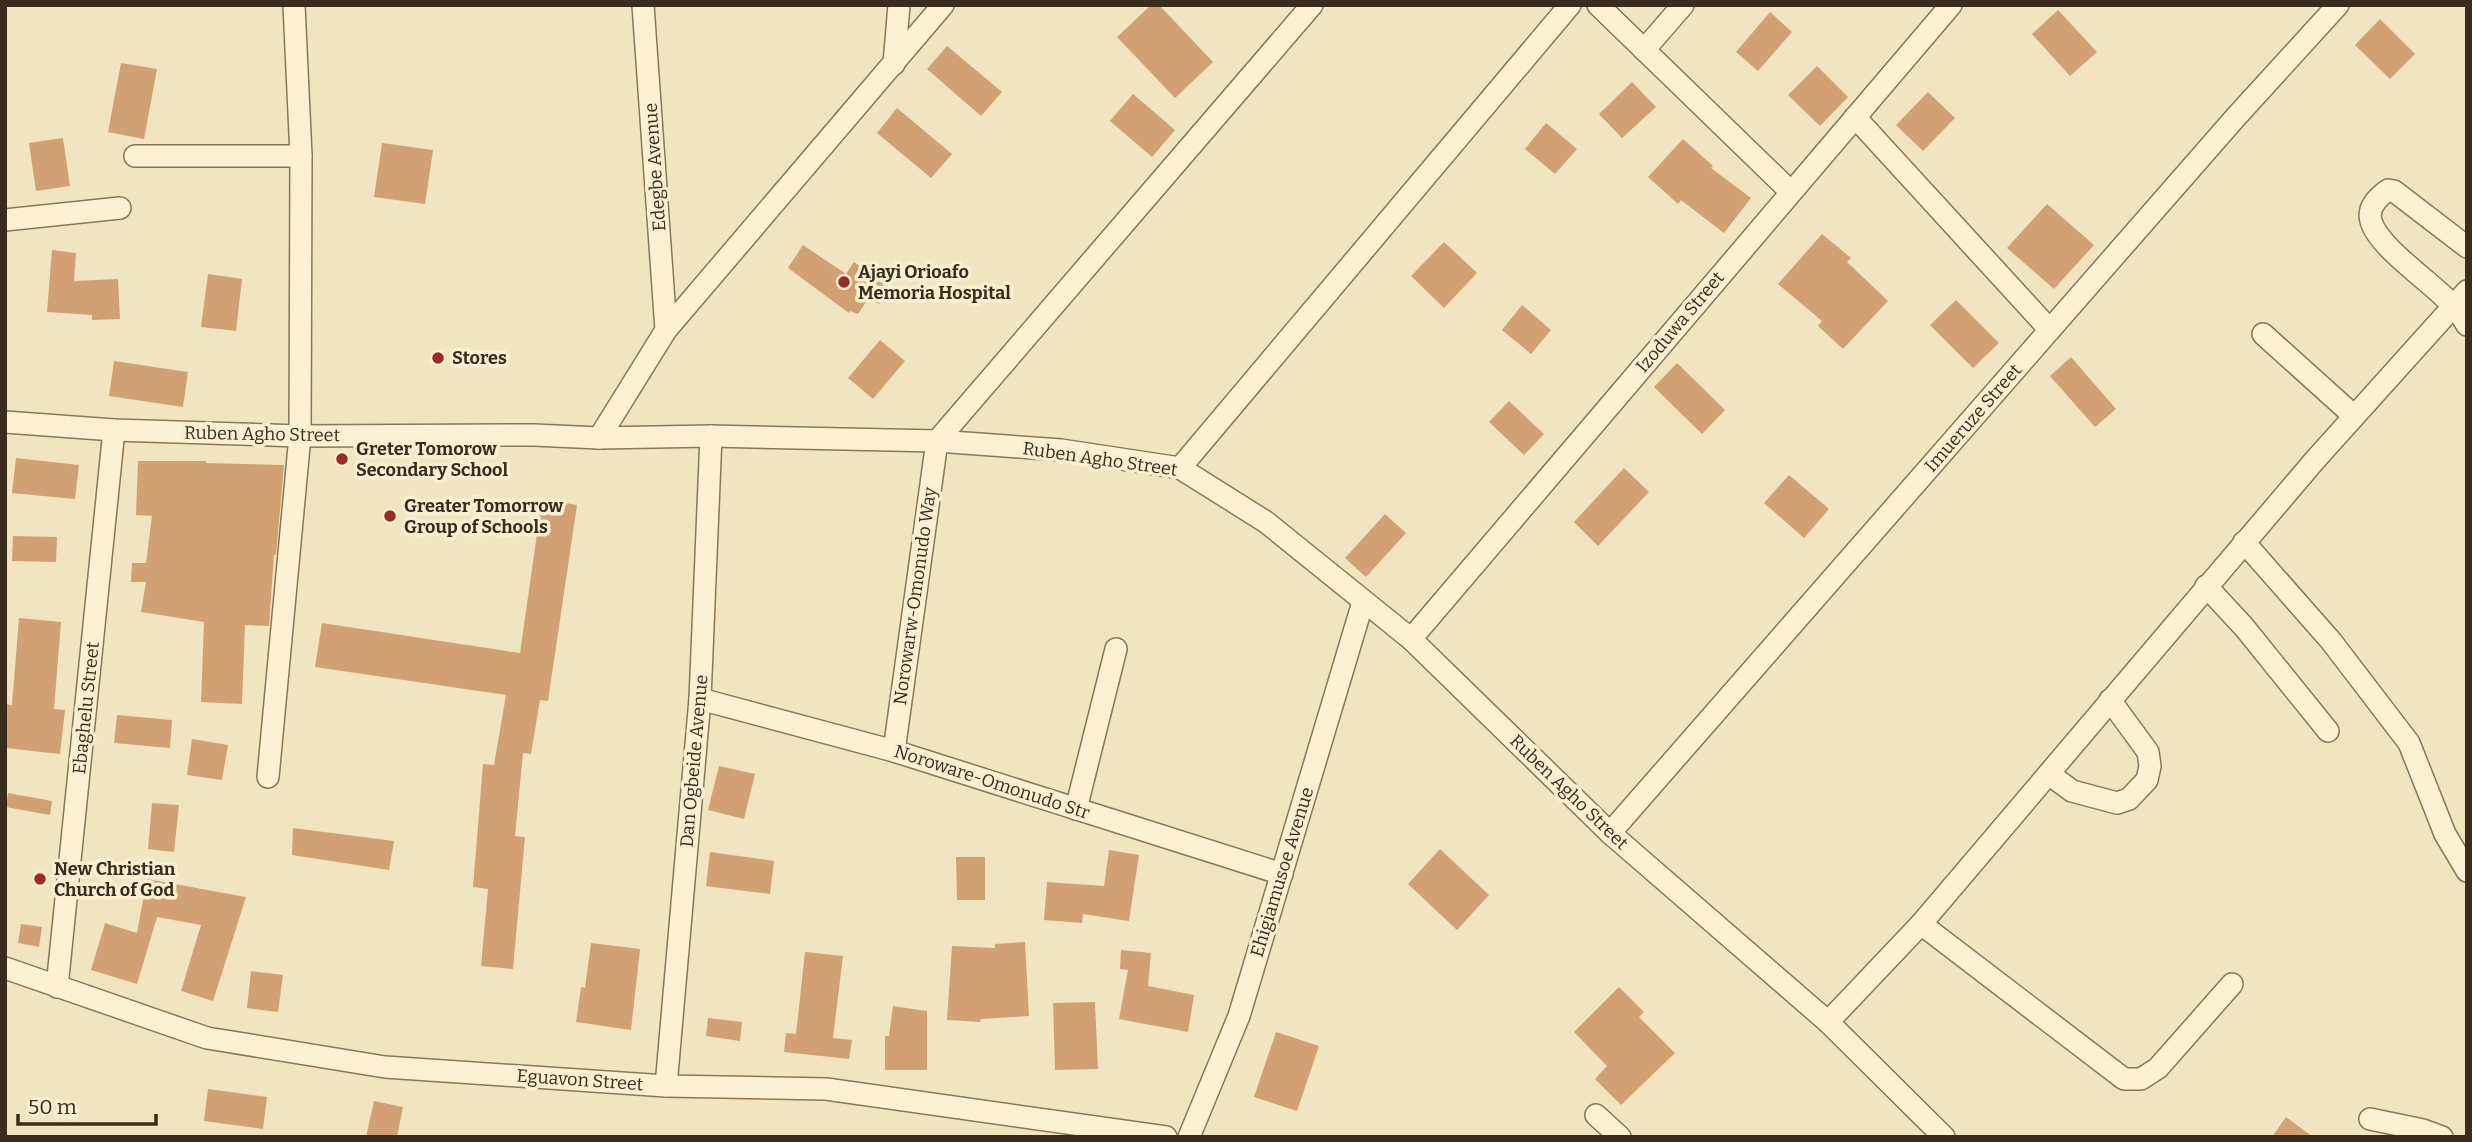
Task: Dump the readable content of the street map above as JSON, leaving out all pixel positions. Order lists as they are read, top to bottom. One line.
{"streets":{"street":["Edegbe Avenue","Izoduwa Street","Imueruze Street","Ruben Agho Street","Norowarw-Omonudo Way","Ebaghelu Street","Dan Ogbeide Avenue","Noroware-Omonudo Str","Ehigiamusoe Avenue","Eguavon Street"]},"crossings":[["Izoduwa Street","Ruben Agho Street"],["Imueruze Street","Ruben Agho Street"],["Ruben Agho Street","Norowarw-Omonudo Way"],["Ruben Agho Street","Ebaghelu Street"],["Ruben Agho Street","Dan Ogbeide Avenue"],["Ruben Agho Street","Ehigiamusoe Avenue"],["Norowarw-Omonudo Way","Noroware-Omonudo Str"],["Ebaghelu Street","Eguavon Street"],["Dan Ogbeide Avenue","Noroware-Omonudo Str"],["Dan Ogbeide Avenue","Eguavon Street"],["Noroware-Omonudo Str","Ehigiamusoe Avenue"]],"places":["Ajayi Orioafo Memoria Hospital","Stores","Greter Tomorow Secondary School","Greater Tomorrow Group of Schools","New Christian Church of God"],"scale_bar":"50 m"}
